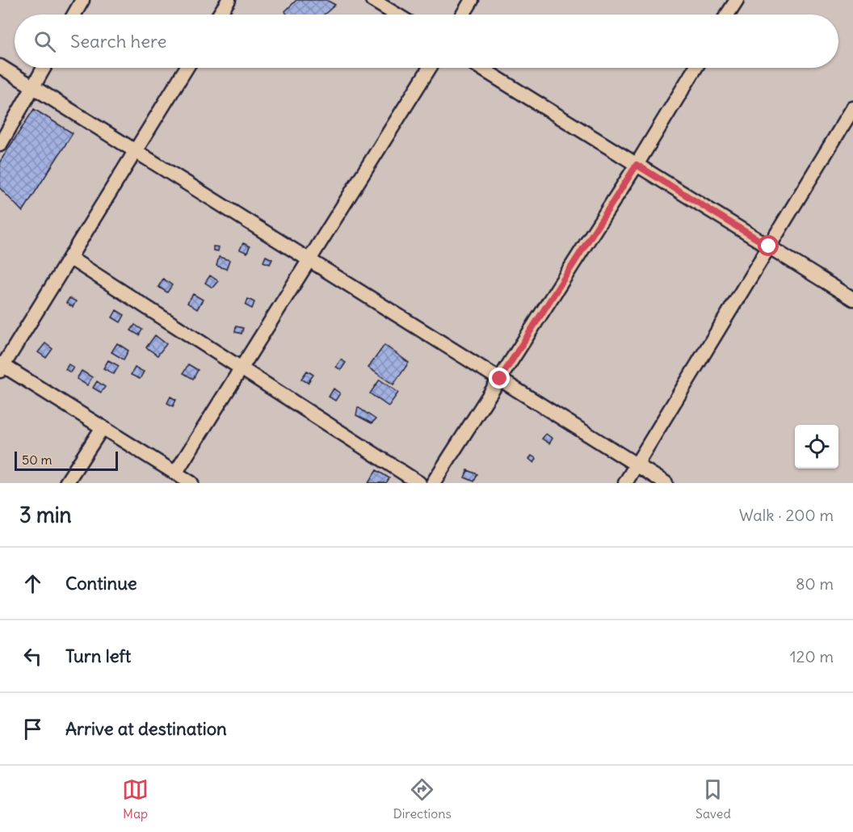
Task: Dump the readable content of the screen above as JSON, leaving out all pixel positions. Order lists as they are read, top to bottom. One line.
{"scale_bar":"50 m","page":{"search":"Search here","scale":"50 m","heading":["3 min","Walk · 200 m"],"list":[["Continue","80 m"],["Turn left","120 m"],"Arrive at destination"],"nav":["Map","Directions","Saved"]}}
